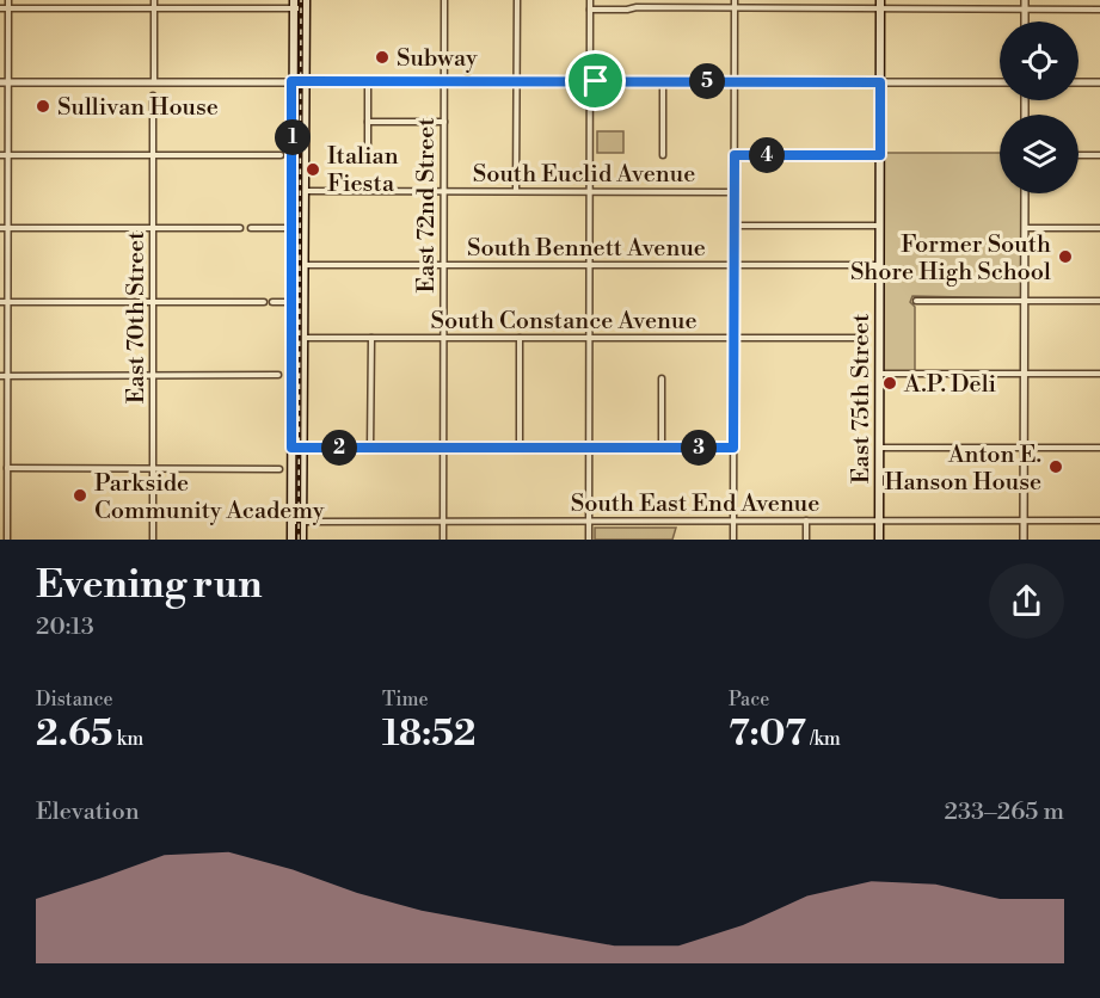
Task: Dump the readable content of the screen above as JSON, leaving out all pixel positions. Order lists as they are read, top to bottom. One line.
{"streets":{"main road":["East 75th Street"],"street":["South Euclid Avenue","East 72nd Street","South Bennett Avenue","East 70th Street","South Constance Avenue","South East End Avenue"]},"crossings":[["South Euclid Avenue","East 72nd Street"],["East 72nd Street","South Bennett Avenue"],["East 72nd Street","South Constance Avenue"],["East 72nd Street","South East End Avenue"],["South Bennett Avenue","East 75th Street"],["East 75th Street","South East End Avenue"]],"places":["Subway","Sullivan House","Italian Fiesta","Former South Shore High School","A.P. Deli","Anton E. Hanson House","Parkside Community Academy"],"page":{"pins":["5","1","4","2","3"],"heading":["Evening run","20:13"],"stats":[["Distance","2.65 km"],["Time","18:52"],["Pace","7:07 /km"]],"chart":["Elevation","233–265 m"]}}
